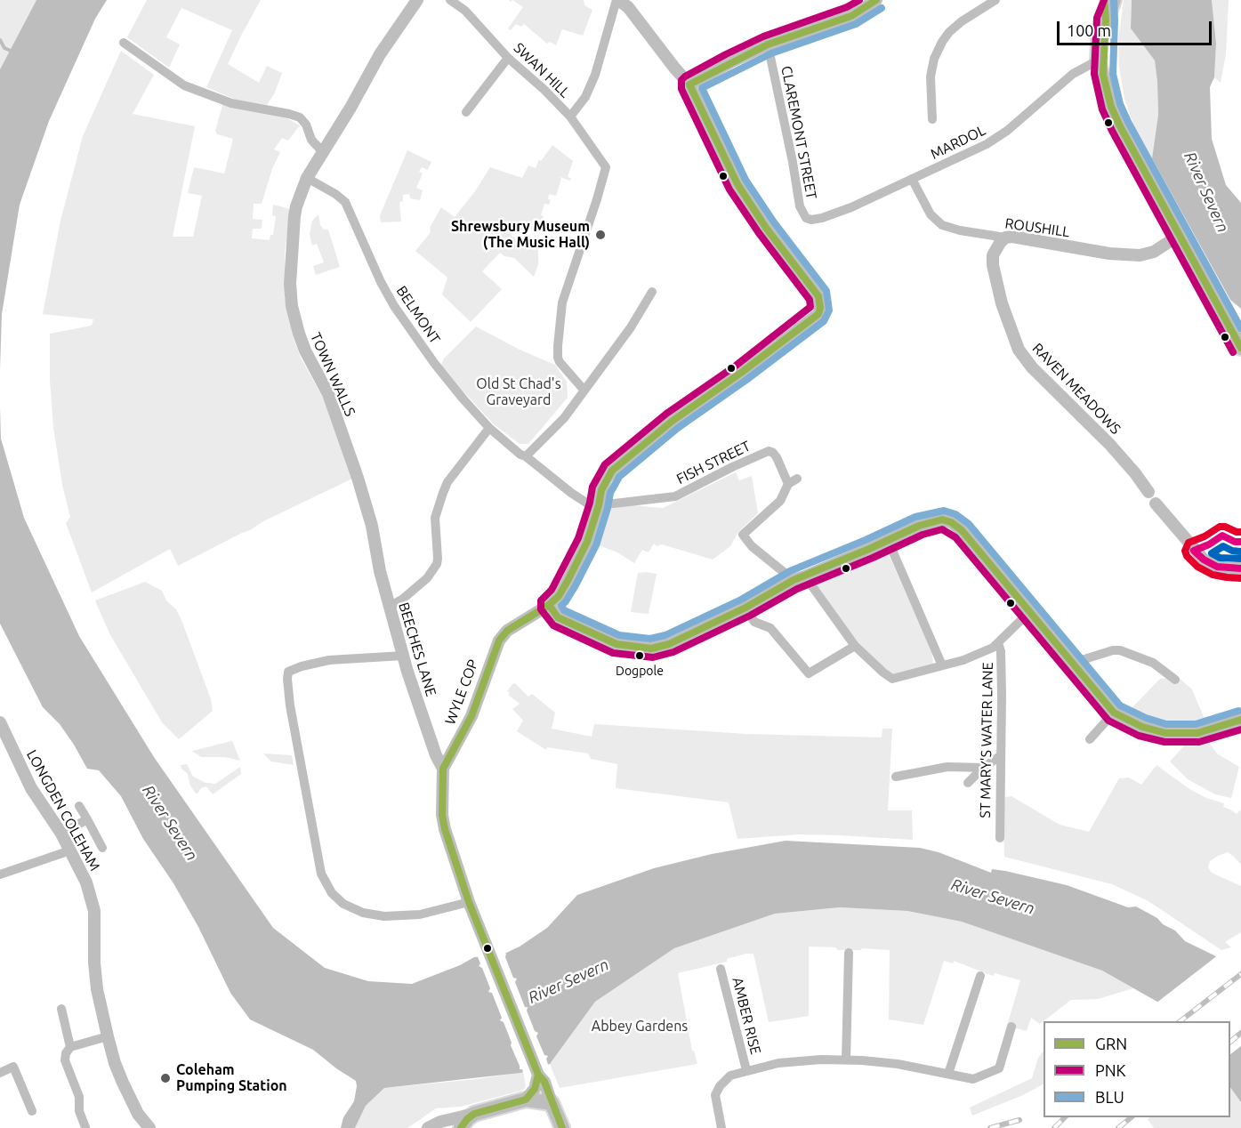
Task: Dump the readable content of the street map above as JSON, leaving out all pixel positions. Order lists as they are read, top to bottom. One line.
{"streets":{"street":["SWAN HILL","CLAREMONT STREET","MARDOL","ROUSHILL","BELMONT","TOWN WALLS","RAVEN MEADOWS","FISH STREET","BEECHES LANE","WYLE COP","ST MARY'S WATER LANE","LONGDEN COLEHAM","AMBER RISE"]},"crossings":[["CLAREMONT STREET","MARDOL"],["MARDOL","ROUSHILL"],["ROUSHILL","RAVEN MEADOWS"],["BELMONT","TOWN WALLS"],["BELMONT","FISH STREET"],["BELMONT","WYLE COP"],["TOWN WALLS","BEECHES LANE"],["FISH STREET","WYLE COP"],["BEECHES LANE","WYLE COP"]],"water":["River Severn"],"parks":["Old St Chad's Graveyard","Abbey Gardens"],"places":["Shrewsbury Museum (The Music Hall)","Dogpole","Coleham Pumping Station"],"lines":["transit line GRN","transit line PNK","transit line BLU"],"legend":["GRN","PNK","BLU"],"scale_bar":"100 m"}
